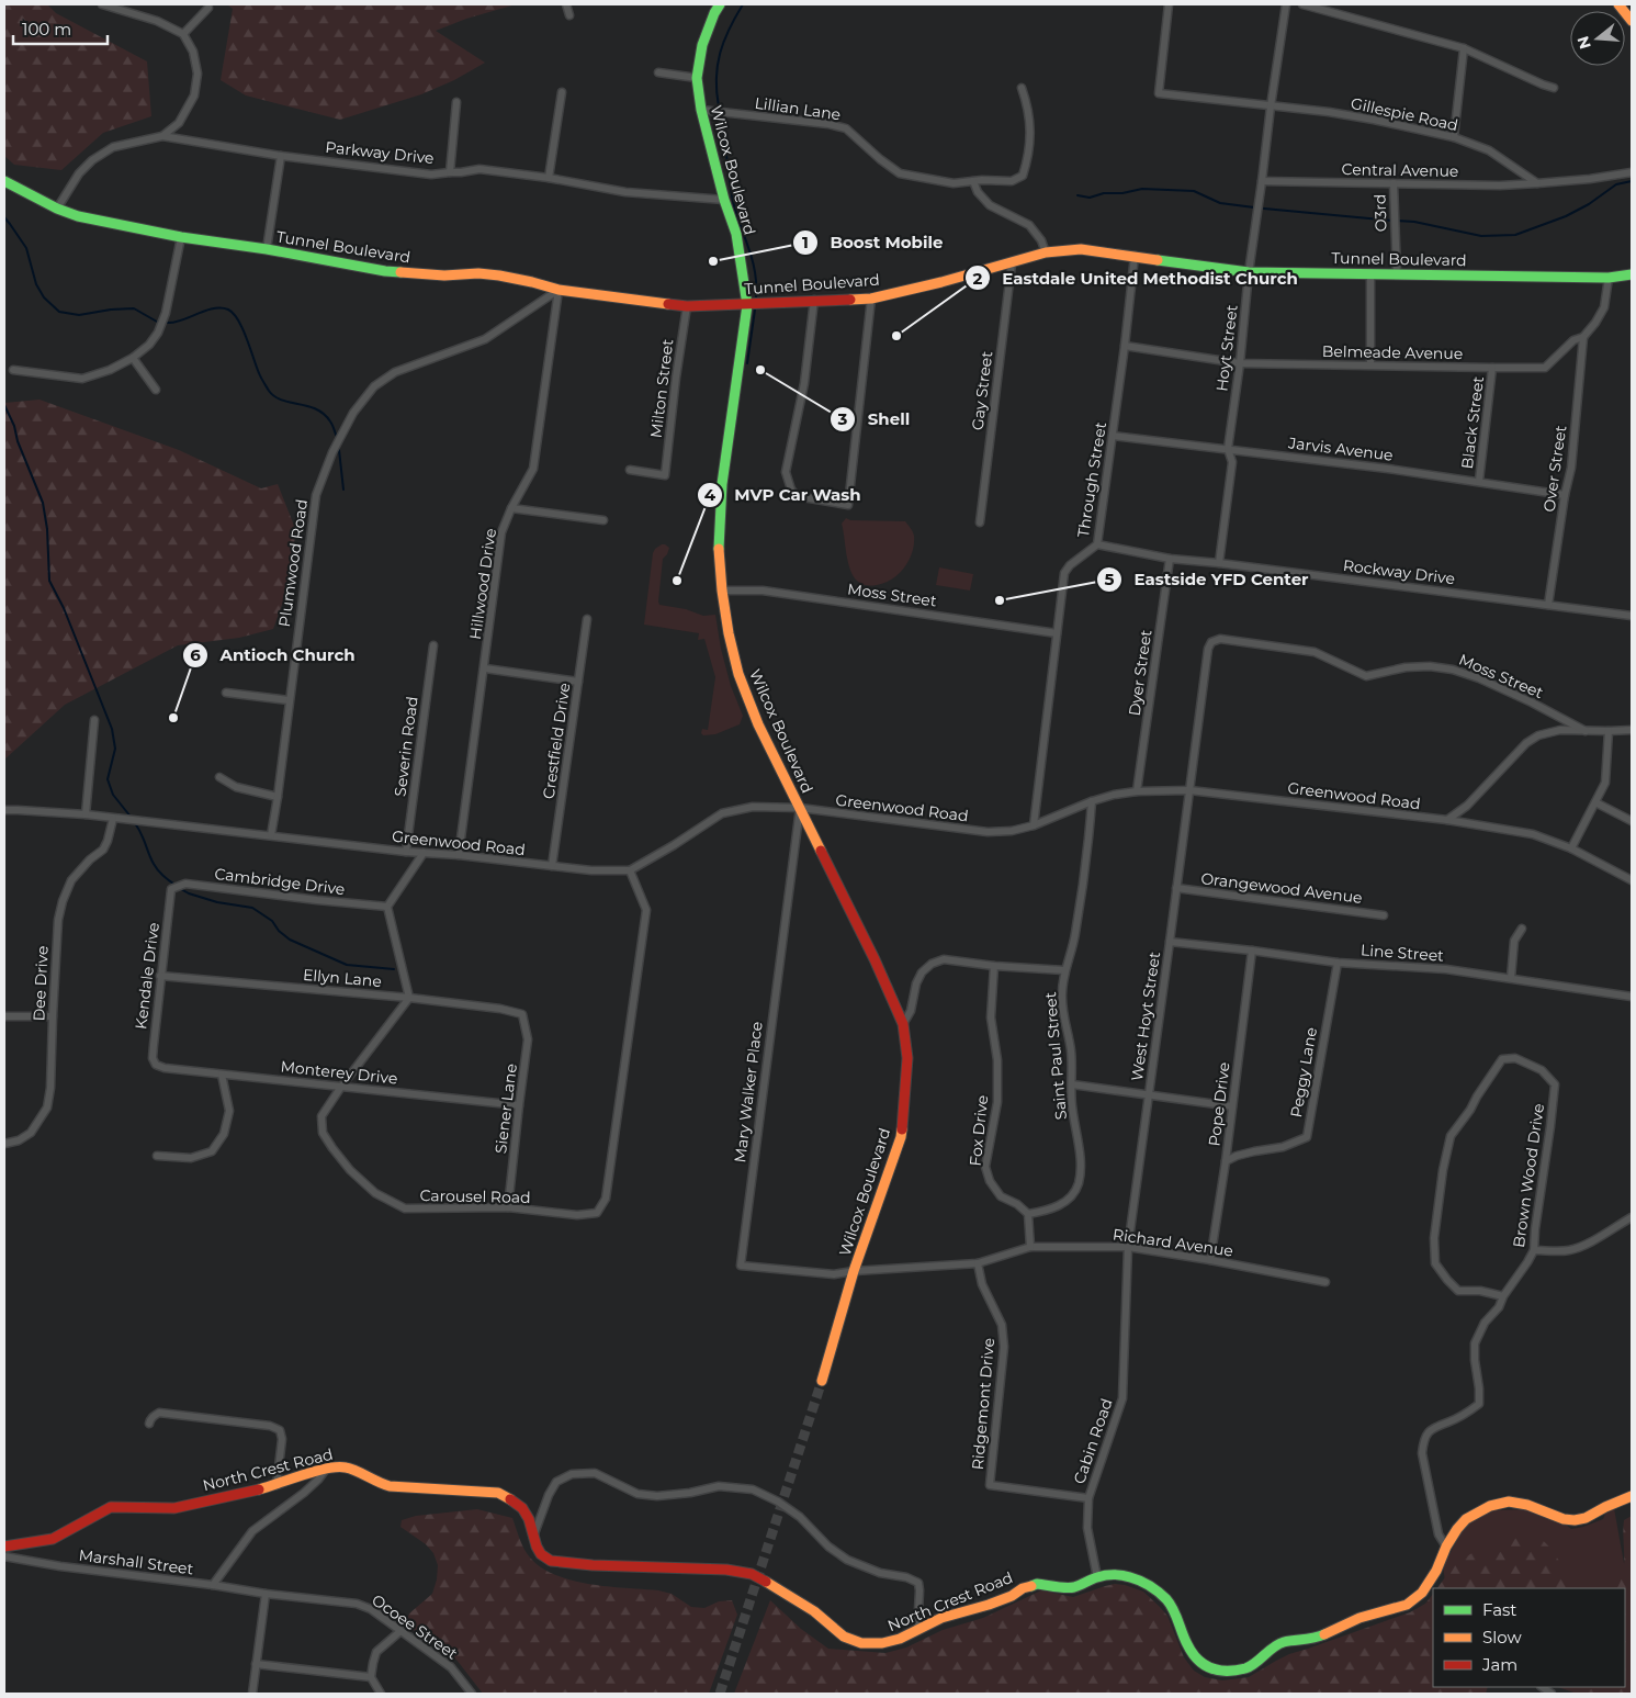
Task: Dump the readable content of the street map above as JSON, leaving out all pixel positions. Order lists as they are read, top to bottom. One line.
{"streets":{"main road":["Wilcox Boulevard","Tunnel Boulevard","North Crest Road"],"street":["Lillian Lane","Gillespie Road","Parkway Drive","Central Avenue","O3rd","Hoyt Street","Belmeade Avenue","Milton Street","Gay Street","Black Street","Jarvis Avenue","Over Street","Through Street","Plumwood Road","Rockway Drive","Hillwood Drive","Moss Street","Dyer Street","Crestfield Drive","Severin Road","Greenwood Road","Cambridge Drive","Orangewood Avenue","Line Street","Kendale Drive","Ellyn Lane","Dee Drive","West Hoyt Street","Saint Paul Street","Monterey Drive","Peggy Lane","Mary Walker Place","Pope Drive","Siener Lane","Fox Drive","Brown Wood Drive","Carousel Road","Richard Avenue","Ridgemont Drive","Cabin Road","Marshall Street","Ocoee Street"]},"crossings":[["Lillian Lane","Wilcox Boulevard"],["Gillespie Road","Central Avenue"],["Gillespie Road","Hoyt Street"],["Parkway Drive","Wilcox Boulevard"],["Wilcox Boulevard","Tunnel Boulevard"],["Wilcox Boulevard","Moss Street"],["Wilcox Boulevard","Greenwood Road"],["Wilcox Boulevard","Mary Walker Place"],["Wilcox Boulevard","Richard Avenue"],["Central Avenue","O3rd"],["Central Avenue","Hoyt Street"],["O3rd","Tunnel Boulevard"],["Tunnel Boulevard","Hoyt Street"],["Tunnel Boulevard","Belmeade Avenue"],["Tunnel Boulevard","Milton Street"],["Tunnel Boulevard","Gay Street"],["Tunnel Boulevard","Through Street"],["Tunnel Boulevard","Plumwood Road"],["Tunnel Boulevard","Hillwood Drive"],["Hoyt Street","Belmeade Avenue"],["Hoyt Street","Jarvis Avenue"],["Hoyt Street","Rockway Drive"],["Belmeade Avenue","Black Street"],["Belmeade Avenue","Over Street"],["Belmeade Avenue","Through Street"],["Black Street","Jarvis Avenue"],["Jarvis Avenue","Over Street"],["Jarvis Avenue","Through Street"],["Over Street","Rockway Drive"],["Through Street","Rockway Drive"],["Through Street","Moss Street"],["Through Street","Greenwood Road"],["Plumwood Road","Hillwood Drive"],["Plumwood Road","Greenwood Road"],["Rockway Drive","Dyer Street"],["Hillwood Drive","Greenwood Road"],["Moss Street","Greenwood Road"],["Moss Street","West Hoyt Street"],["Dyer Street","Greenwood Road"],["Crestfield Drive","Greenwood Road"],["Severin Road","Greenwood Road"],["Greenwood Road","Dee Drive"],["Greenwood Road","West Hoyt Street"],["Greenwood Road","Saint Paul Street"],["Greenwood Road","Mary Walker Place"],["Greenwood Road","Carousel Road"],["Cambridge Drive","Kendale Drive"],["Orangewood Avenue","West Hoyt Street"],["Line Street","West Hoyt Street"],["Line Street","Peggy Lane"],["Line Street","Pope Drive"],["Kendale Drive","Ellyn Lane"],["Kendale Drive","Monterey Drive"],["Ellyn Lane","Siener Lane"],["Ellyn Lane","Carousel Road"],["West Hoyt Street","Richard Avenue"],["West Hoyt Street","Cabin Road"],["Saint Paul Street","Fox Drive"],["Monterey Drive","Siener Lane"],["Monterey Drive","Carousel Road"],["Peggy Lane","Pope Drive"],["Mary Walker Place","Richard Avenue"],["Pope Drive","Richard Avenue"],["Siener Lane","Carousel Road"],["Brown Wood Drive","North Crest Road"],["Richard Avenue","Ridgemont Drive"],["Richard Avenue","Cabin Road"],["Ridgemont Drive","Cabin Road"],["Cabin Road","North Crest Road"],["Marshall Street","Ocoee Street"]],"places":["Boost Mobile","Eastdale United Methodist Church","Shell","MVP Car Wash","Eastside YFD Center","Antioch Church"],"legend":["Fast","Slow","Jam"],"scale_bar":"100 m","north":"left"}
